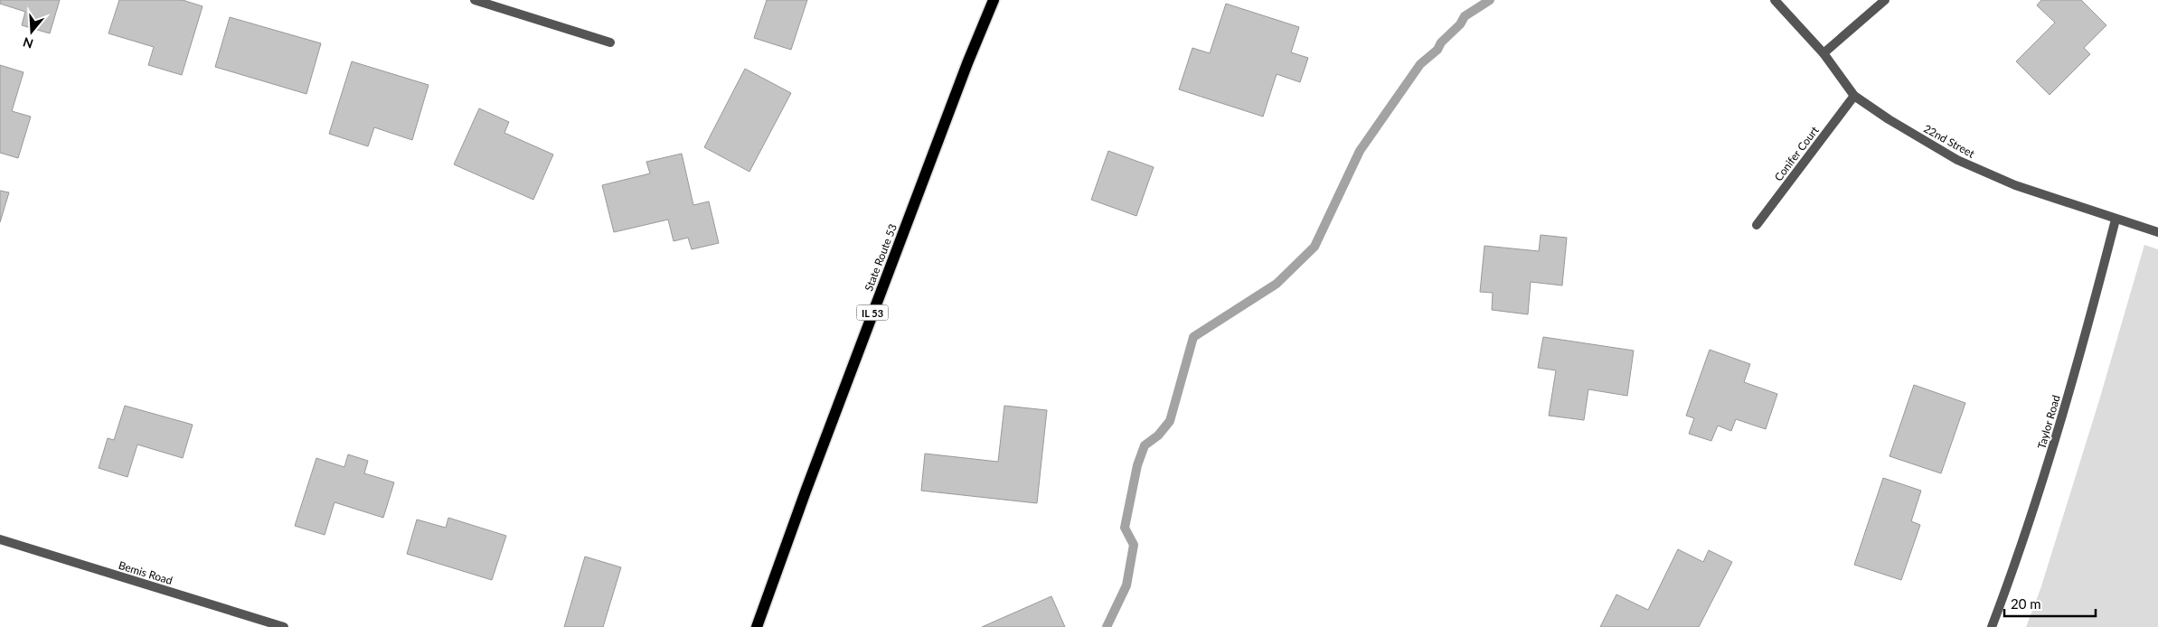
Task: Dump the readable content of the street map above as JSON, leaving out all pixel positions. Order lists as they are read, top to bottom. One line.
{"streets":{"main road":["State Route 53","IL 53"],"street":["22nd Street","Conifer Court","Taylor Road","Bemis Road"]},"crossings":[["22nd Street","Conifer Court"],["22nd Street","Taylor Road"]],"scale_bar":"20 m","north":"bottom"}
